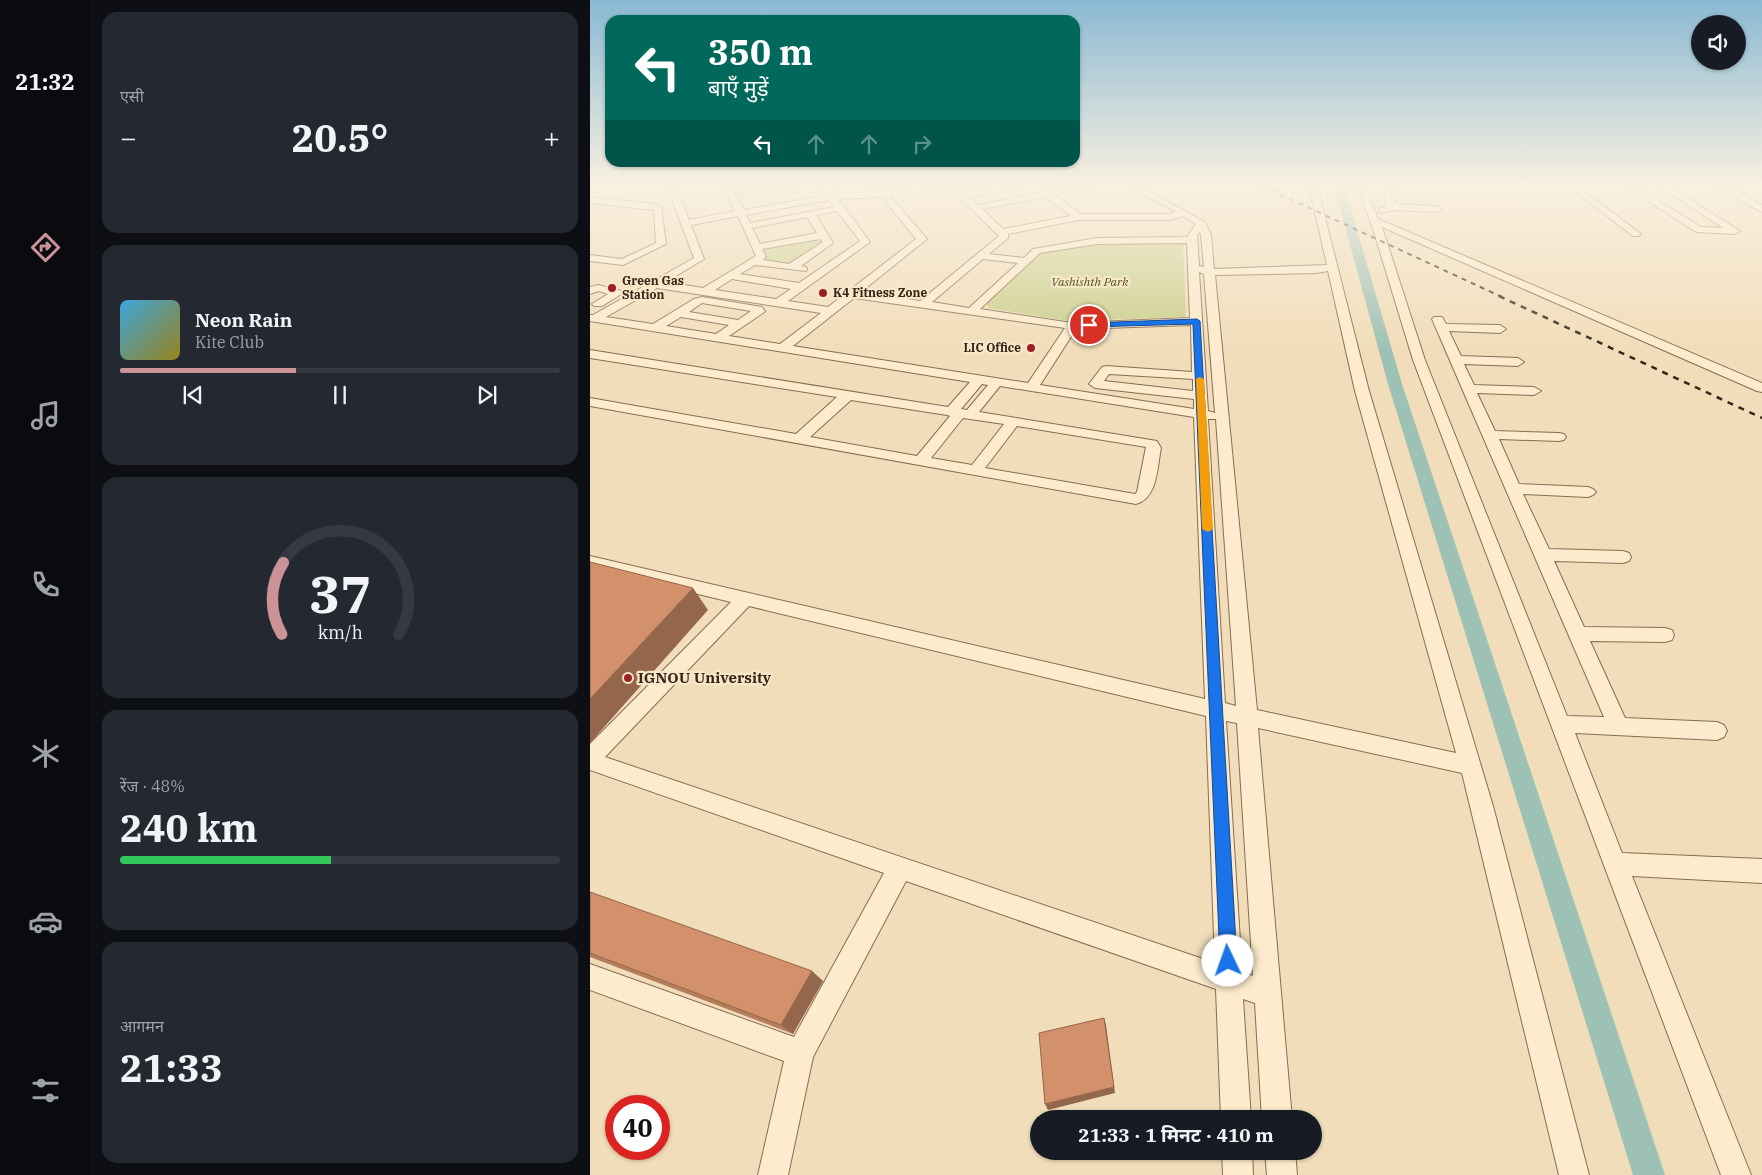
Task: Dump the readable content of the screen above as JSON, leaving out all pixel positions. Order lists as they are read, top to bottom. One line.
{"parks":["Vashishth Park"],"places":["Green Gas Station","K4 Fitness Zone","LIC Office","IGNOU University"],"page":{"tabs":"21:32","tile":["एसी",["रेंज · 48%","240 km"],["आगमन","21:33"]],"turn":["350 m","बाएँ मुड़ें"],"heat":["−","20.5°","+"],"song":["Neon Rain","Kite Club"],"limit":"40","trip":"21:33 · 1 मिनट · 410 m","gauge":["37","km/h"]}}
